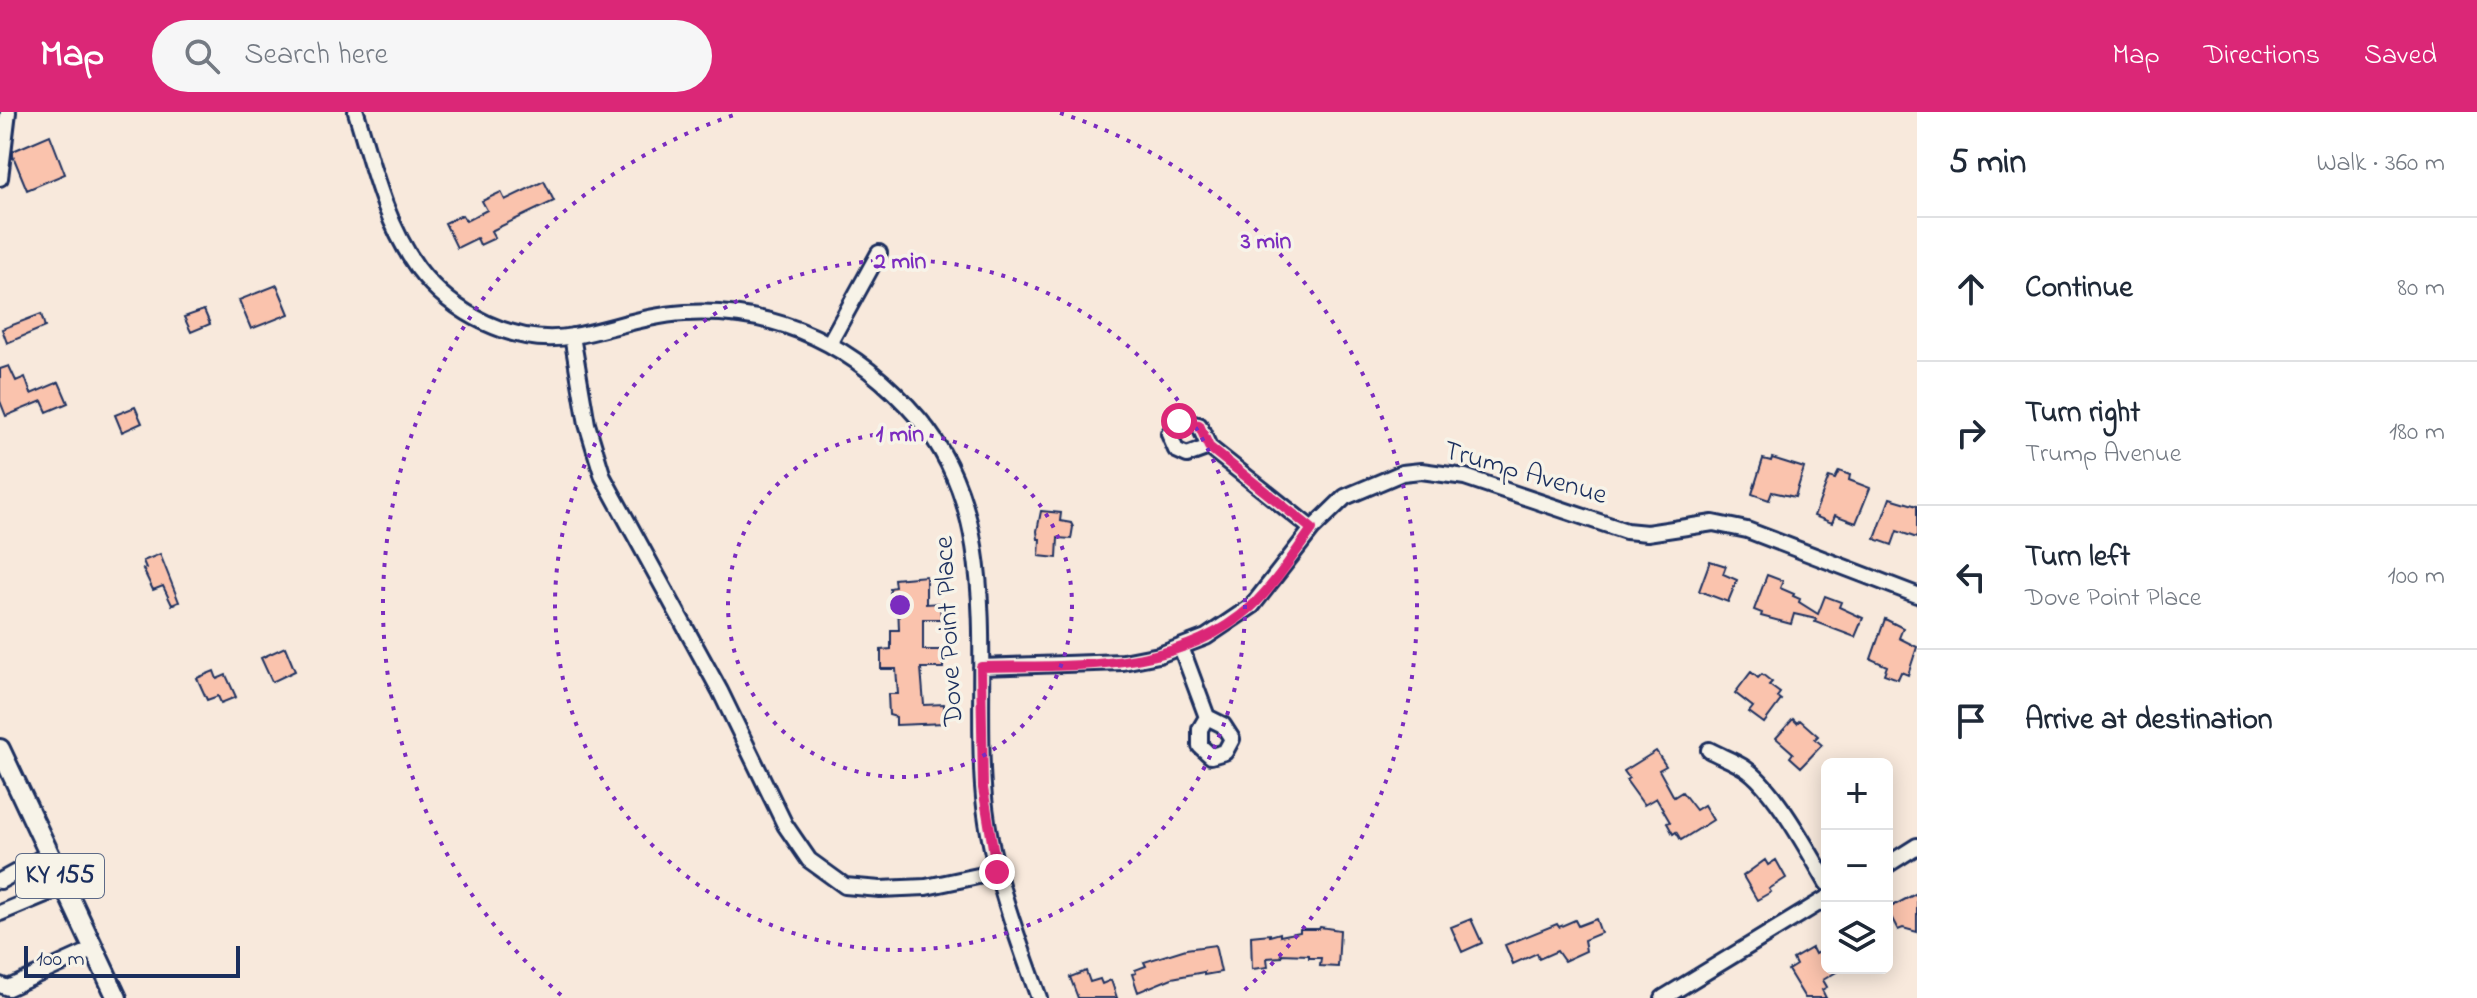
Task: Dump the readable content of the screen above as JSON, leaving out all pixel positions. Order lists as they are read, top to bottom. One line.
{"streets":{"main road":["KY 155"],"street":["Trump Avenue","Dove Point Place"]},"crossings":[["Trump Avenue","Dove Point Place"]],"scale_bar":"100 m","page":{"header":"Map","search":"Search here","nav":["Map","Directions","Saved"],"heading":["5 min","Walk · 360 m"],"list":[["Continue","80 m"],["Turn right","Trump Avenue","180 m"],["Turn left","Dove Point Place","100 m"],"Arrive at destination"],"map_buttons":["+","−"],"scale":"100 m"},"rings":["3 min","2 min","1 min"]}
